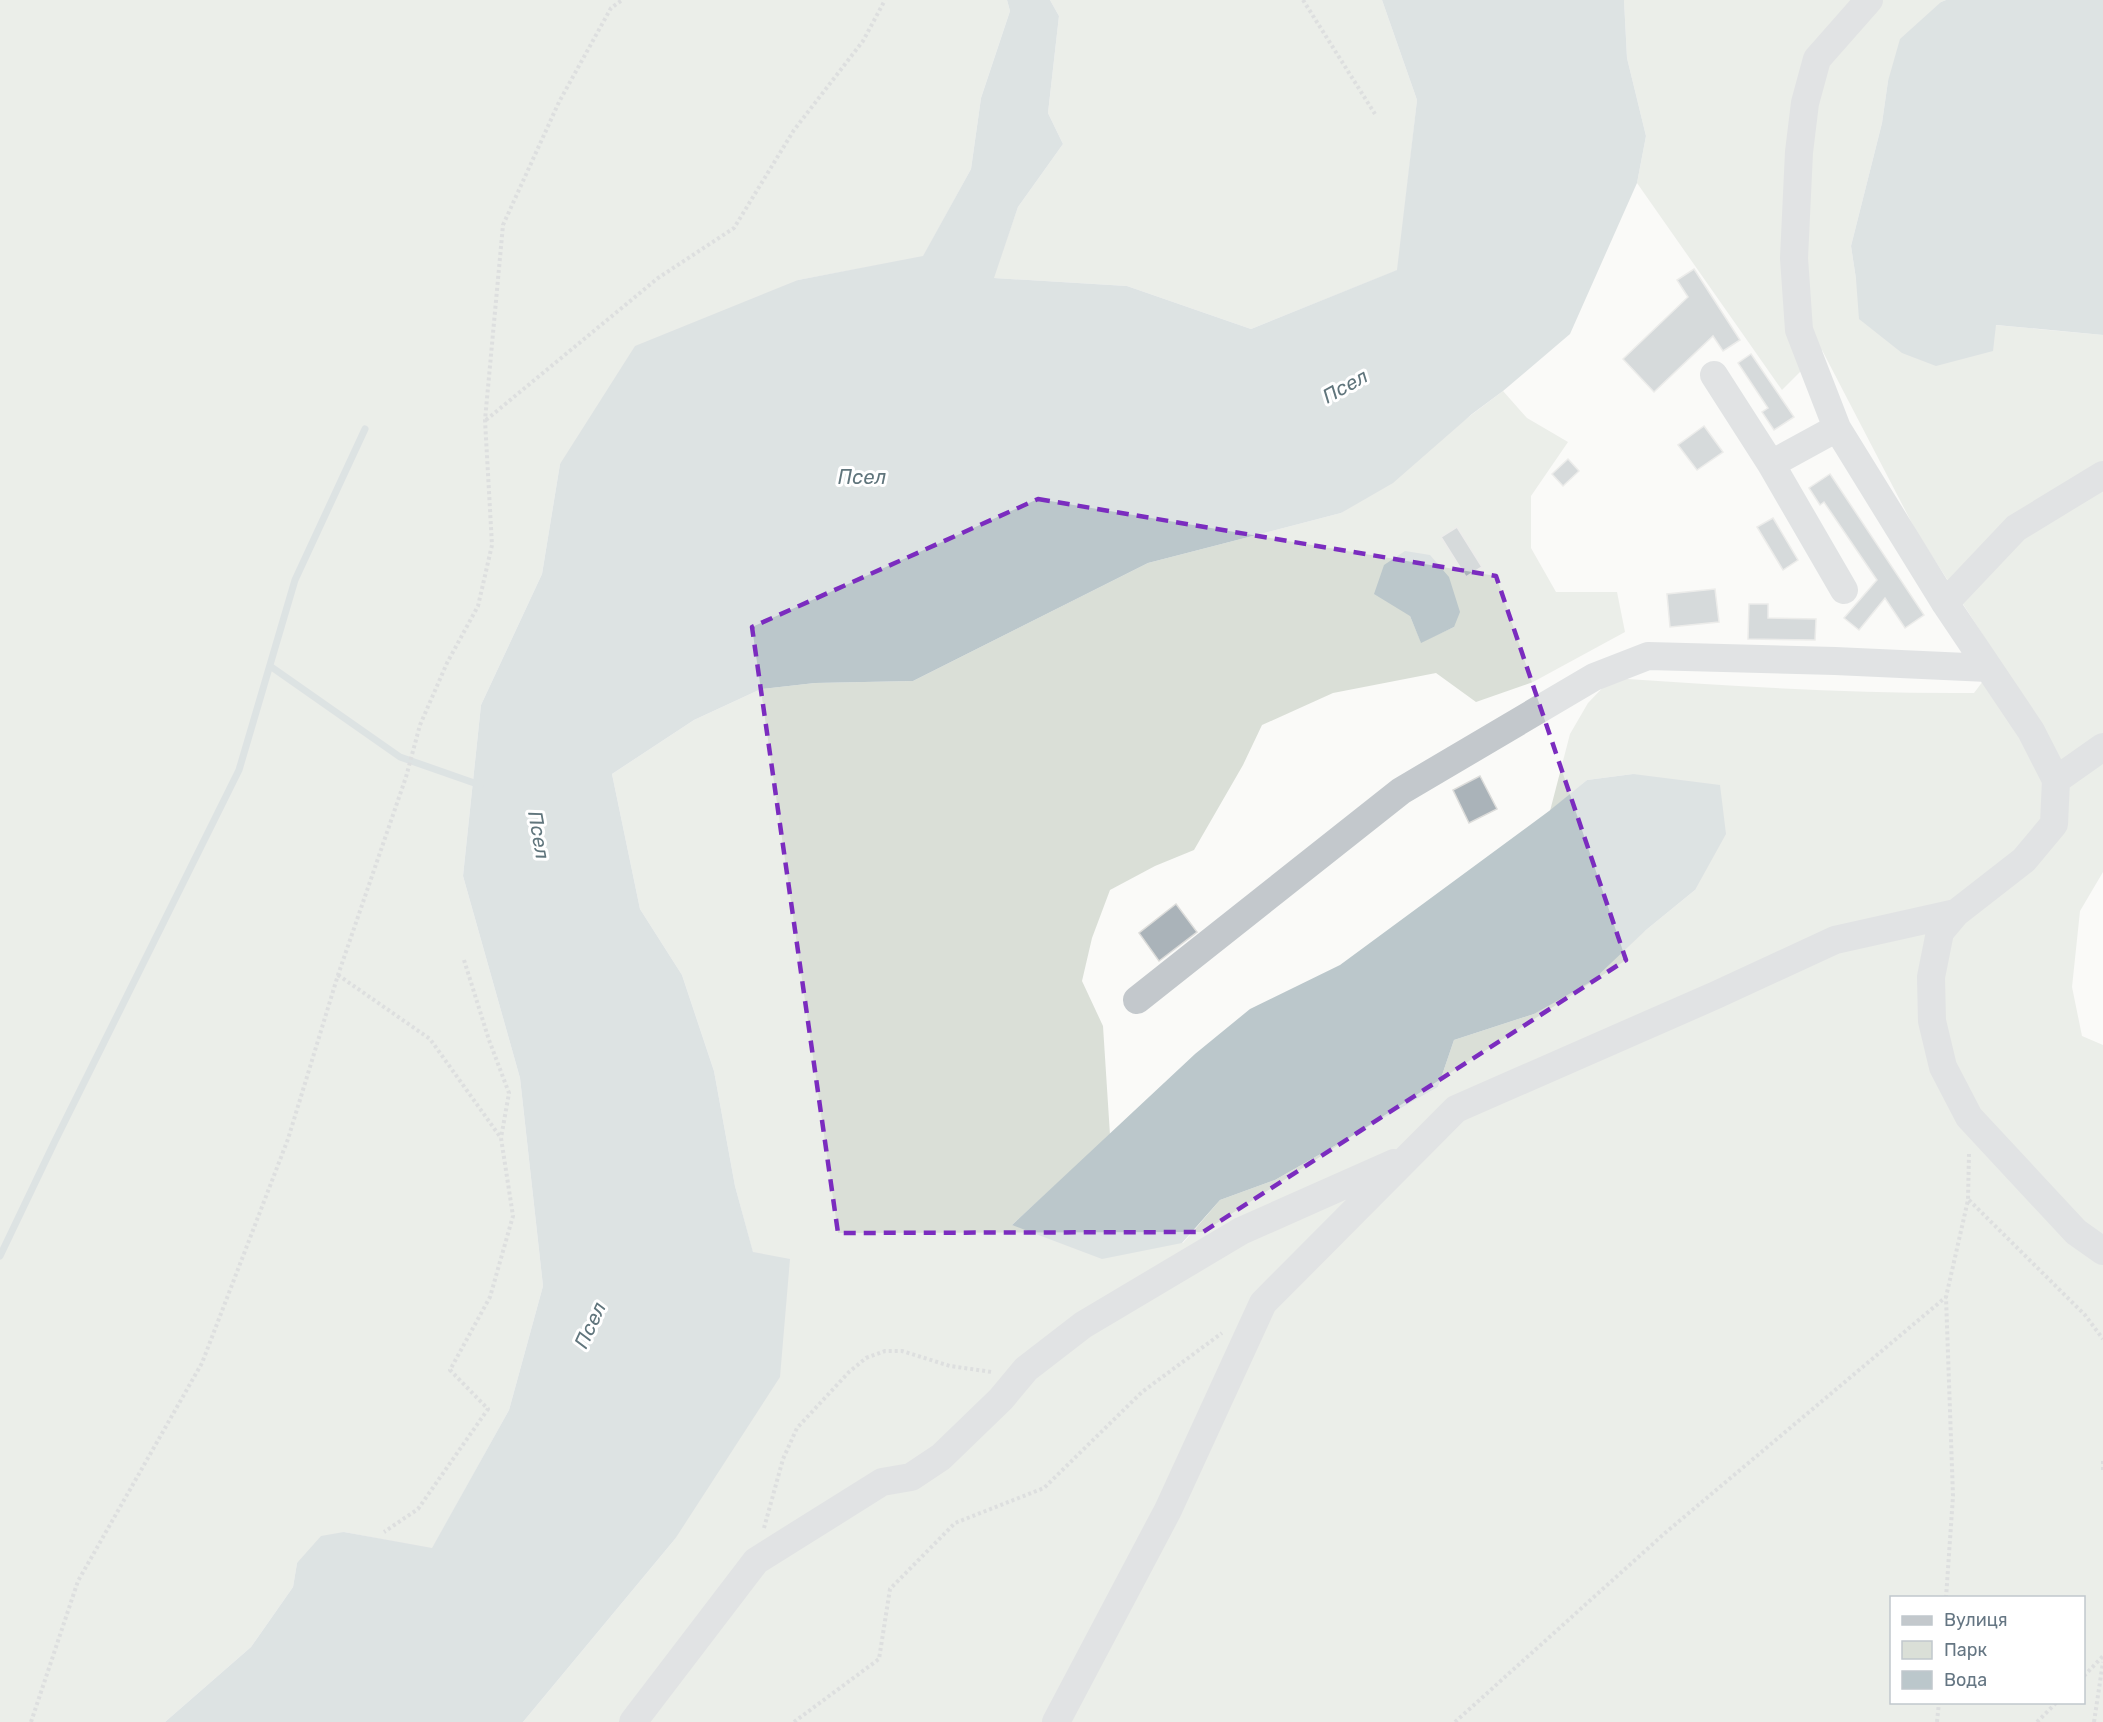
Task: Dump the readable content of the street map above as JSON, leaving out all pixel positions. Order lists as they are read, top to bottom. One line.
{"water":["Псел"],"legend":["Вулиця","Парк","Вода"]}
